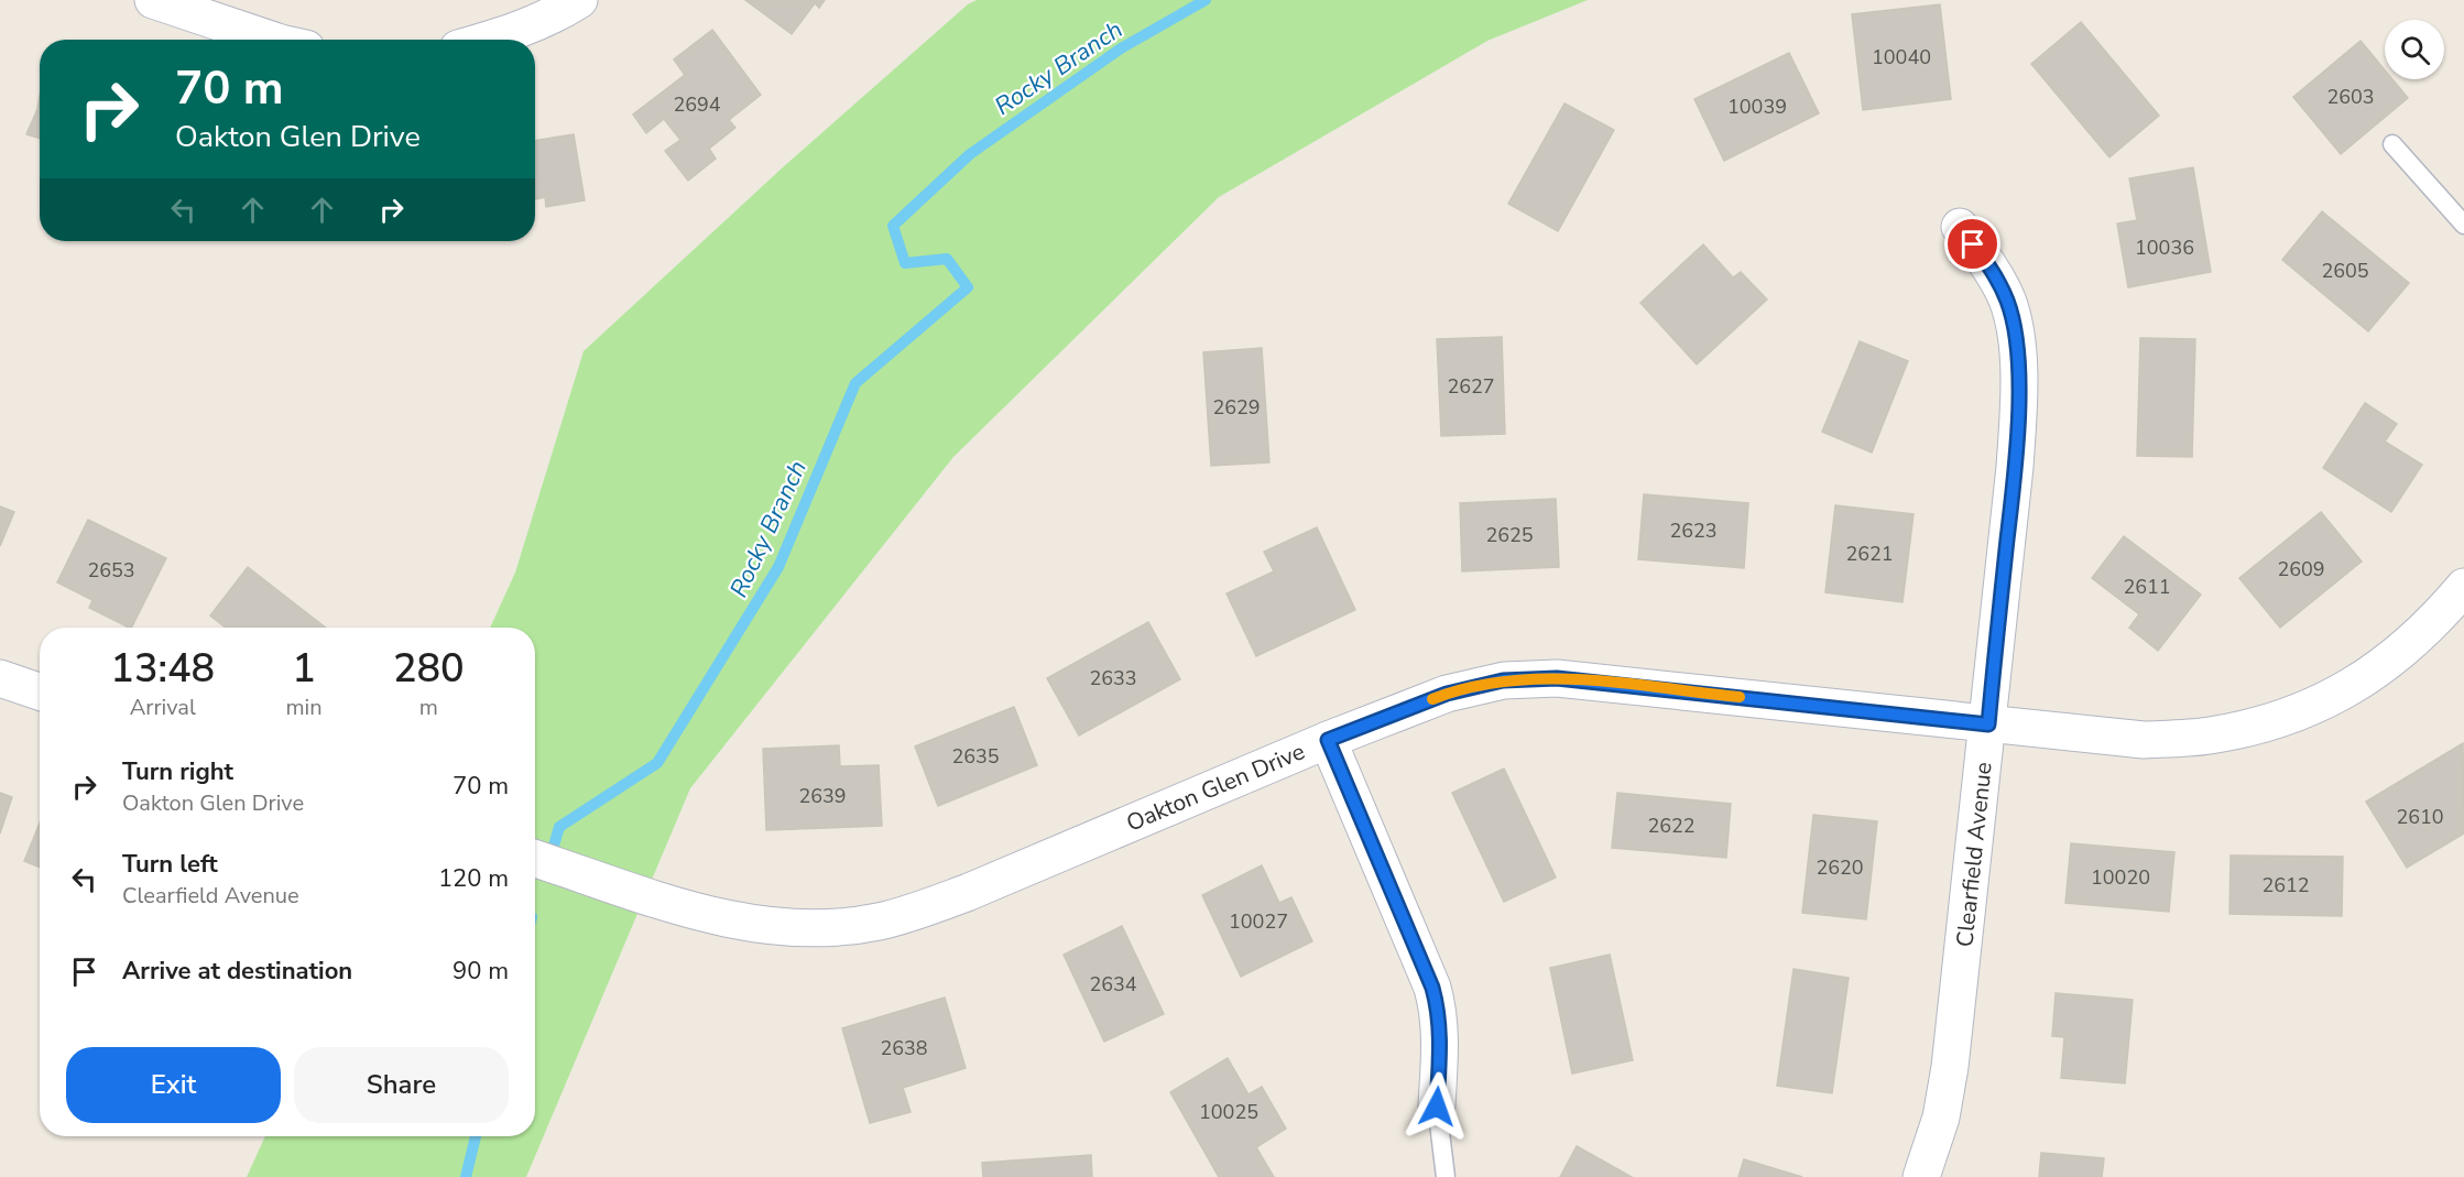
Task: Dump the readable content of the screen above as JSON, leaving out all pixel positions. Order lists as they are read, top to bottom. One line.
{"streets":{"street":["Oakton Glen Drive","Clearfield Avenue"]},"crossings":[["Oakton Glen Drive","Clearfield Avenue"]],"water":["Rocky Branch"],"house_numbers":["10040","2603","2694","10039","10036","2605","2627","2629","2623","2625","2621","2609","2653","2611","2633","2635","2639","2610","2622","2620","10020","2612","10027","2634","2638","10025"],"page":{"turn":["70 m","Oakton Glen Drive"],"eta":["13:48","Arrival","1","min","280","m"],"list":[{"name":"Turn right","note":"Oakton Glen Drive","value":"70 m"},{"name":"Turn left","note":"Clearfield Avenue","value":"120 m"},{"name":"Arrive at destination","value":"90 m"}],"buttons":["Exit","Share"]}}
